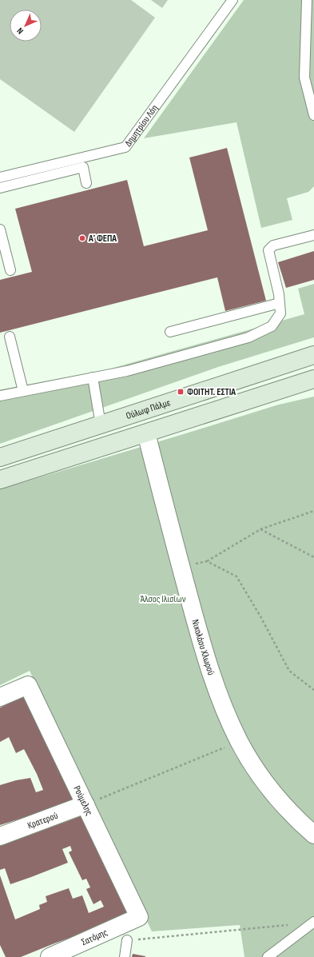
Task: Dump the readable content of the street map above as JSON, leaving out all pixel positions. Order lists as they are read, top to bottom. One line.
{"streets":{"main road":["Ούλωφ Πάλμε"],"street":["Νικολάου Χλωρού","Ρούμελης","Κρατερού","Σατόμης"],"lane":["Δημητρίου Λόη"]},"crossings":[["Ρούμελης","Κρατερού"],["Ρούμελης","Σατόμης"]],"parks":["Άλσος Ιλισίων"],"places":{"other":["Α΄ ΦΕΠΑ"],"transit":["ΦΟΙΤΗΤ. ΕΣΤΙΑ"]},"north":"bottom left"}
